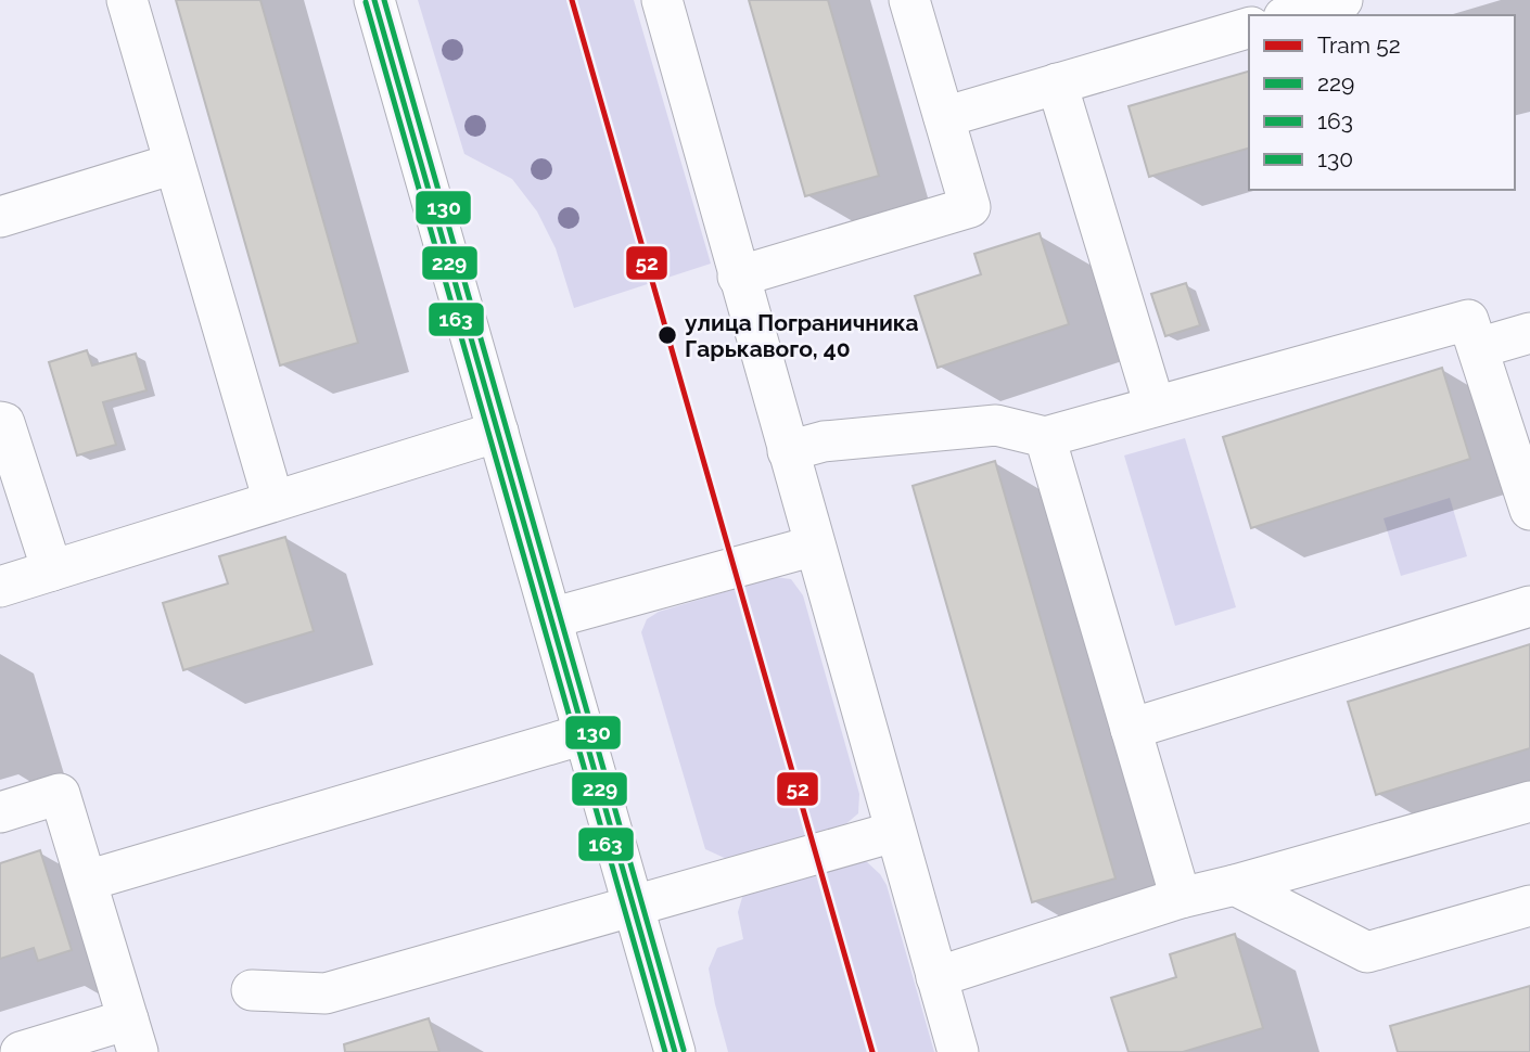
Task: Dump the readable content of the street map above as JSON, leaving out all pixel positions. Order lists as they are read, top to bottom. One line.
{"places":["улица Пограничника Гарькавого, 40"],"lines":["tram line 52","transit line 229","transit line 130","transit line 163"],"legend":["Tram 52","229","163","130"]}
